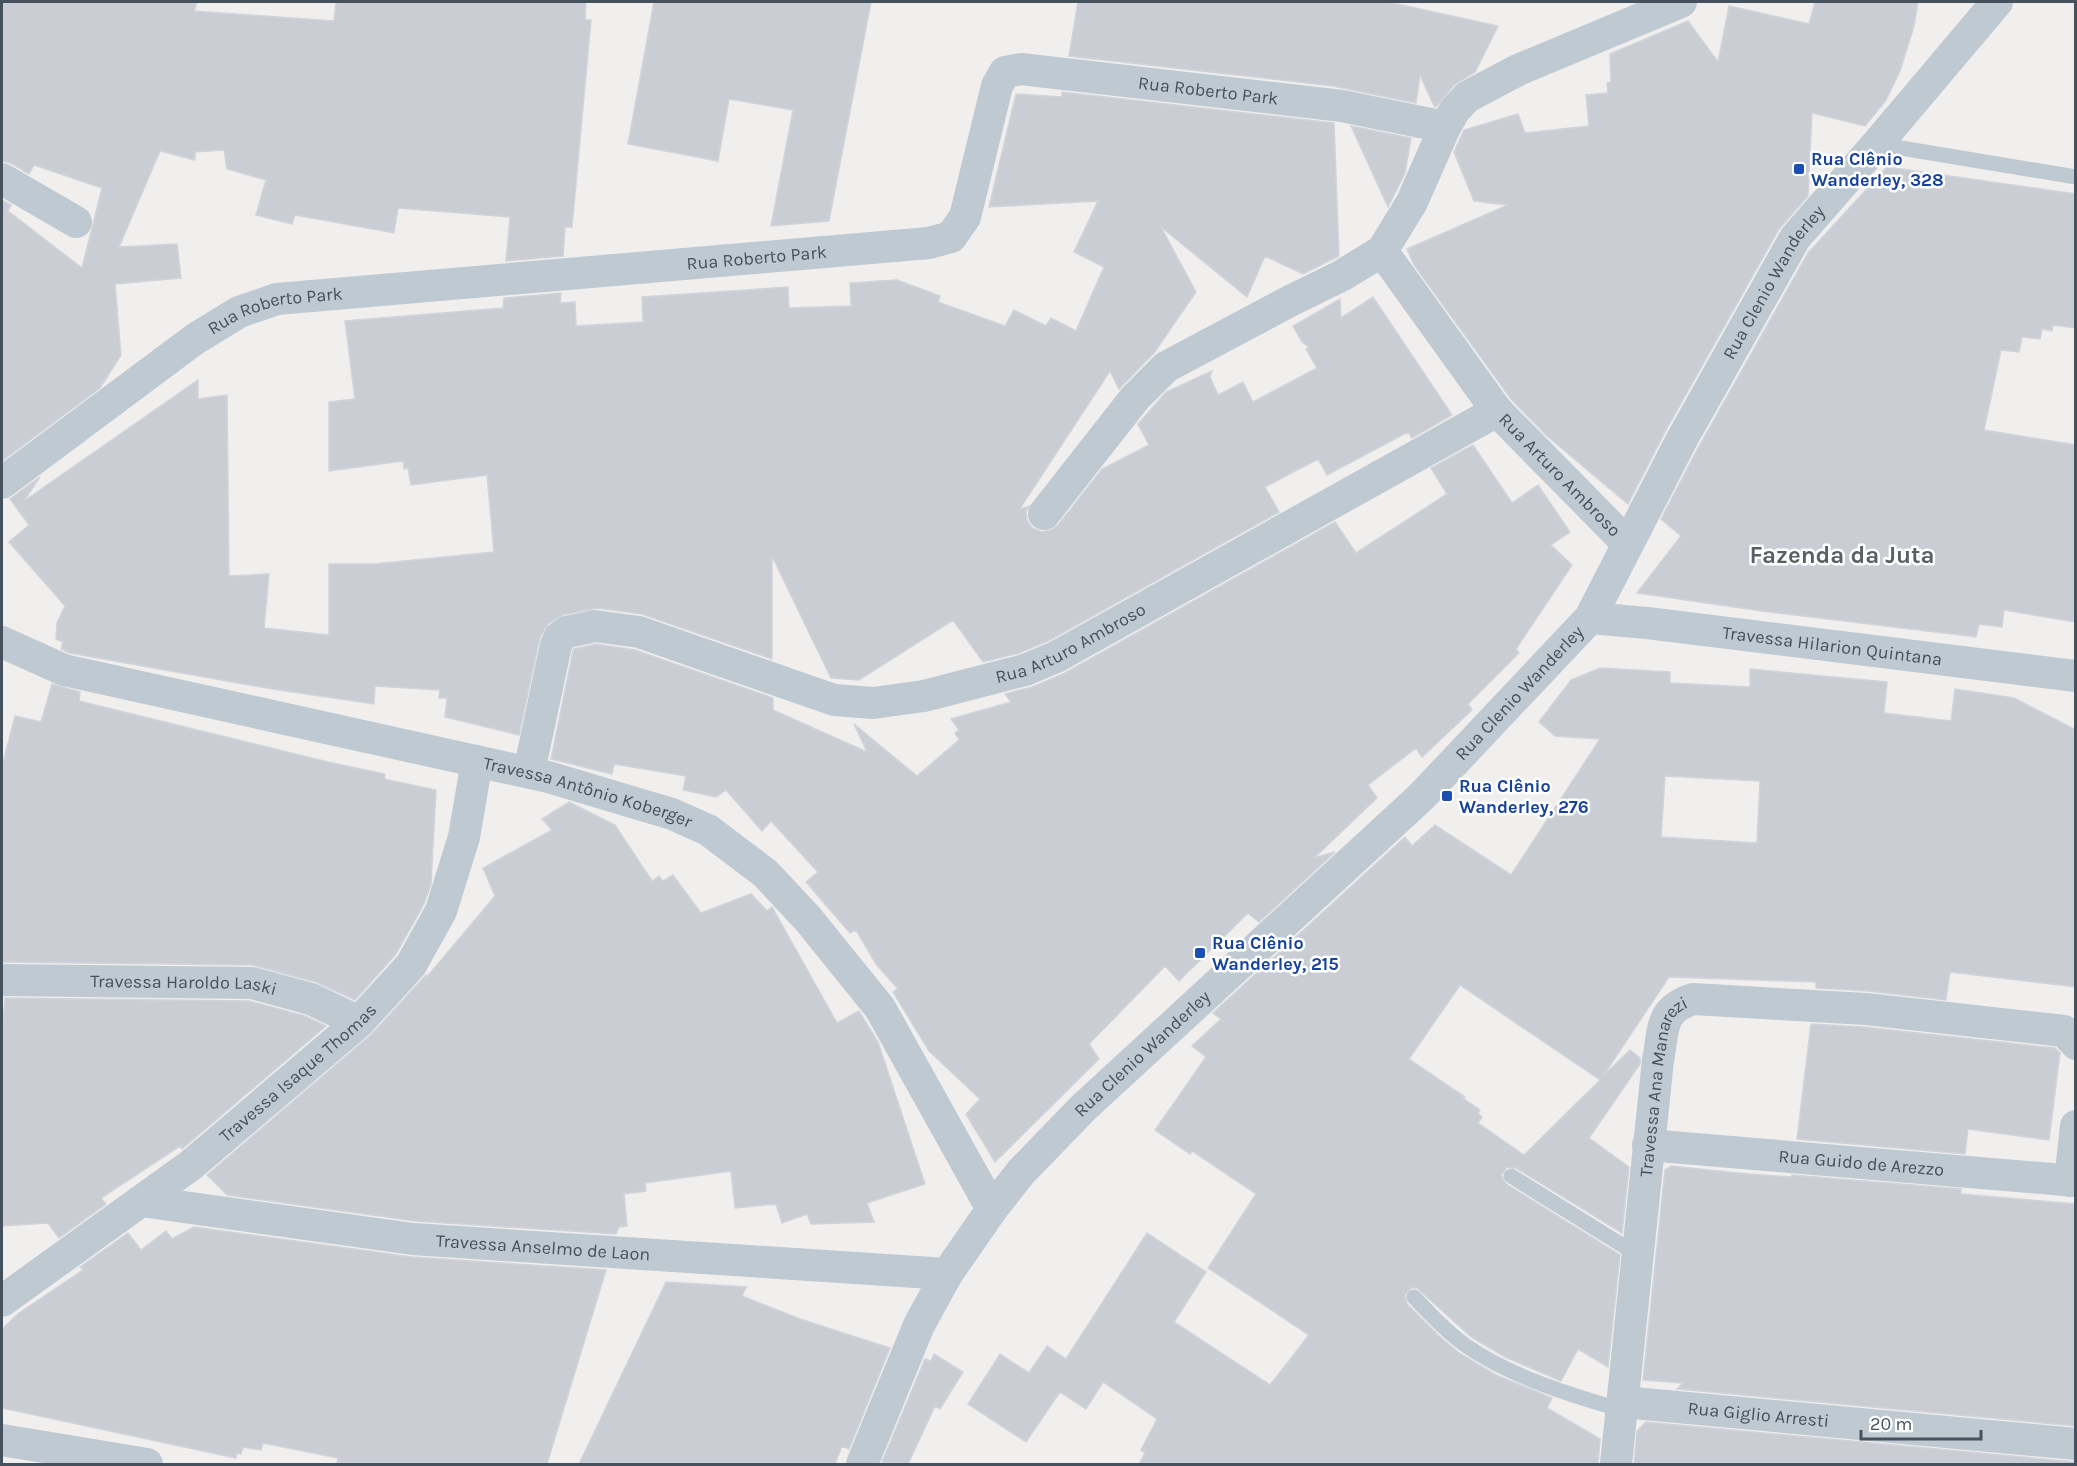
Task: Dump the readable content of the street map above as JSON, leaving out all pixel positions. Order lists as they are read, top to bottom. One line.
{"streets":{"street":["Rua Roberto Park","Rua Clenio Wanderley","Rua Arturo Ambroso","Travessa Hilarion Quintana","Travessa Antônio Koberger","Travessa Haroldo Laski","Travessa Isaque Thomas","Travessa Ana Manarezi","Rua Guido de Arezzo","Travessa Anselmo de Laon","Rua Giglio Arresti"]},"crossings":[["Rua Clenio Wanderley","Rua Arturo Ambroso"],["Rua Clenio Wanderley","Travessa Hilarion Quintana"],["Rua Clenio Wanderley","Travessa Antônio Koberger"],["Rua Clenio Wanderley","Travessa Anselmo de Laon"],["Rua Arturo Ambroso","Travessa Antônio Koberger"],["Travessa Antônio Koberger","Travessa Isaque Thomas"],["Travessa Haroldo Laski","Travessa Isaque Thomas"],["Travessa Isaque Thomas","Travessa Anselmo de Laon"],["Travessa Ana Manarezi","Rua Guido de Arezzo"],["Travessa Ana Manarezi","Rua Giglio Arresti"]],"districts":["Fazenda da Juta"],"places":{"transit":["Rua Clênio Wanderley, 328","Rua Clênio Wanderley, 276","Rua Clênio Wanderley, 215"]},"scale_bar":"20 m"}
